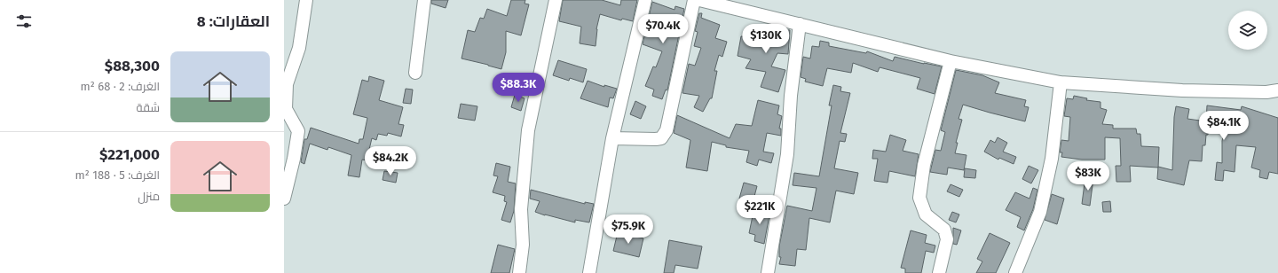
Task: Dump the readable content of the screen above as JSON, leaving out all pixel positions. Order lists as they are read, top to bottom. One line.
{"page":{"heading":"العقارات: 8","price":["$70.4K","$130K","$88.3K","$84.1K","$84.2K","$83K","$221K","$75.9K"],"list":[{"name":"$88,300","note":"الغرف: 2 · 68 m² · شقة"},{"name":"$221,000","note":"الغرف: 5 · 188 m² · منزل"}]}}
